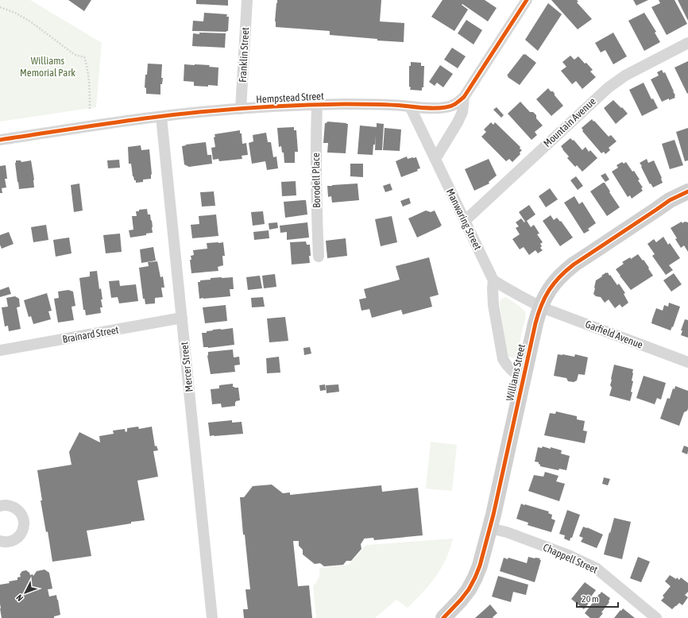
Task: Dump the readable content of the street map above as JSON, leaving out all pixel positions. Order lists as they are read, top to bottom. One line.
{"streets":{"street":["Franklin Street","Hempstead Street","Mountain Avenue","Borodell Place","Manwaring Street","Brainard Street","Garfield Avenue","Mercer Street","Williams Street","Chappell Street"]},"crossings":[["Franklin Street","Hempstead Street"],["Hempstead Street","Borodell Place"],["Hempstead Street","Manwaring Street"],["Hempstead Street","Mercer Street"],["Mountain Avenue","Manwaring Street"],["Manwaring Street","Williams Street"],["Brainard Street","Mercer Street"],["Garfield Avenue","Williams Street"],["Williams Street","Chappell Street"]],"parks":["Williams Memorial Park"],"scale_bar":"20 m","north":"bottom left"}
